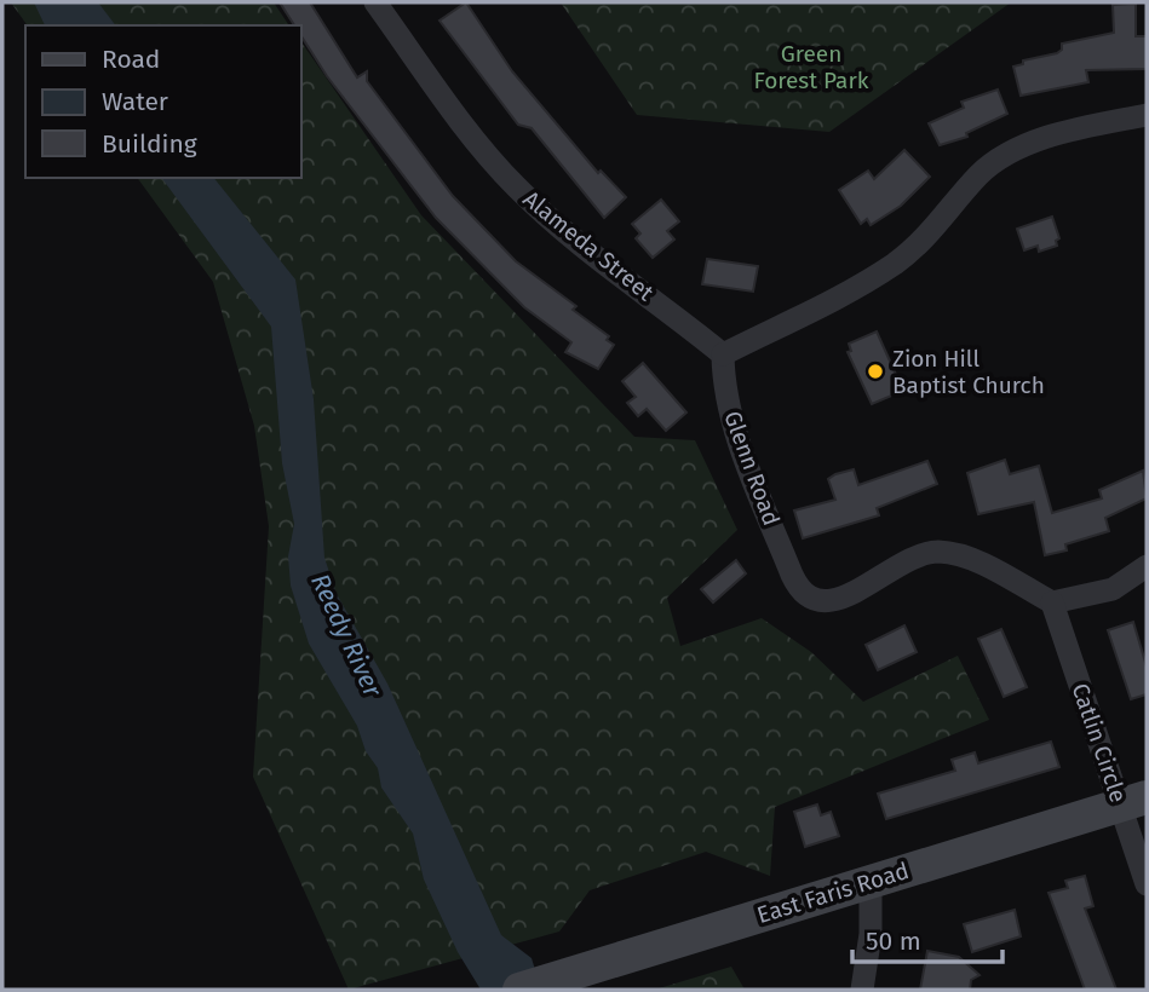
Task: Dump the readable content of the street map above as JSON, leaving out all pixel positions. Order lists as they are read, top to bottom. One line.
{"streets":{"main road":["East Faris Road"],"street":["Alameda Street","Glenn Road","Catlin Circle"]},"crossings":[["Alameda Street","Glenn Road"],["Glenn Road","Catlin Circle"],["Catlin Circle","East Faris Road"]],"water":["Reedy River"],"parks":["Green Forest Park"],"places":["Zion Hill Baptist Church"],"legend":["Road","Water","Building"],"scale_bar":"50 m"}
